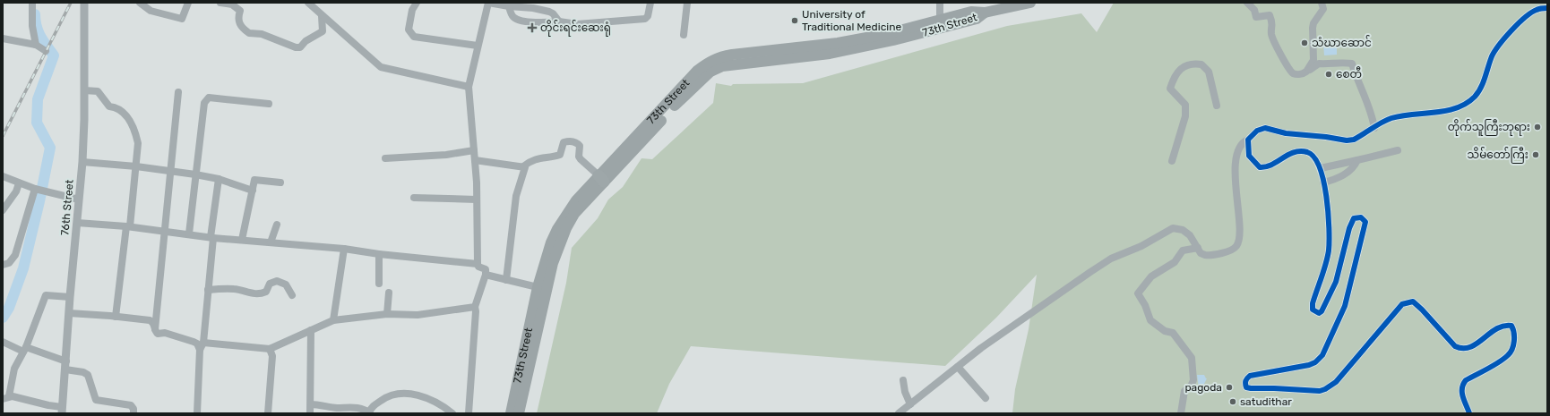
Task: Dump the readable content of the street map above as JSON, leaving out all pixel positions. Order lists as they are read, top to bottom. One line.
{"streets":{"main road":["73th Street"],"street":["76th Street"]},"places":{"other":["University of Traditional Medicine","သံဃာဆောင်","စေတီ","တိုက်သူကြီးဘုရား","သိမ်တော်ကြီး","pagoda","satudithar"],"health":["တိုင်းရင်းဆေးရုံ"]}}
